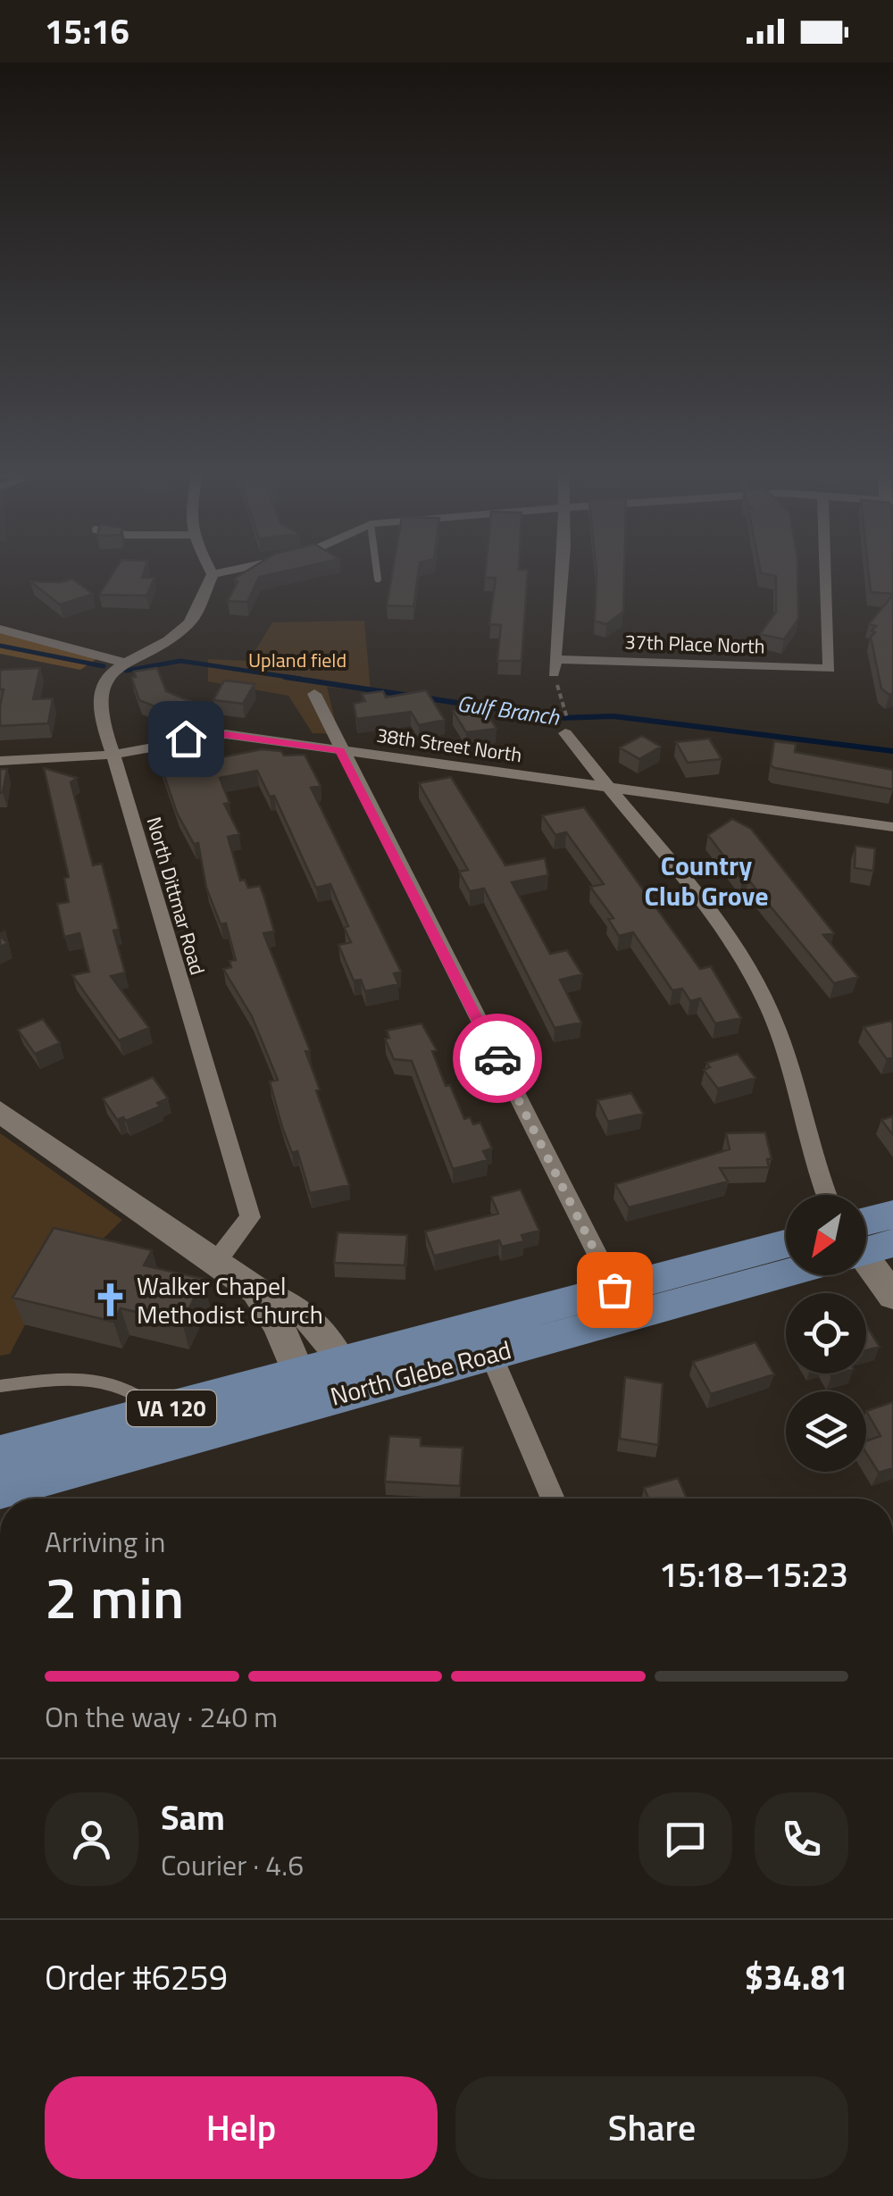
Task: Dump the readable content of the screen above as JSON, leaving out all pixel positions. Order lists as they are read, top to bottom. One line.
{"streets":{"main road":["North Glebe Road","VA 120"],"street":["37th Place North","38th Street North","North Dittmar Road"]},"crossings":[["38th Street North","North Dittmar Road"]],"districts":["Country Club Grove"],"water":["Gulf Branch"],"parks":["Upland field"],"places":{"church":["Walker Chapel Methodist Church"]},"north":"bottom left","page":{"status":"15:16","heading":["2 min","Arriving in","15:18–15:23"],"panel":["Sam","Courier · 4.6","Order #6259","$34.81"],"bar":"On the way · 240 m","buttons":["Help","Share"]}}
